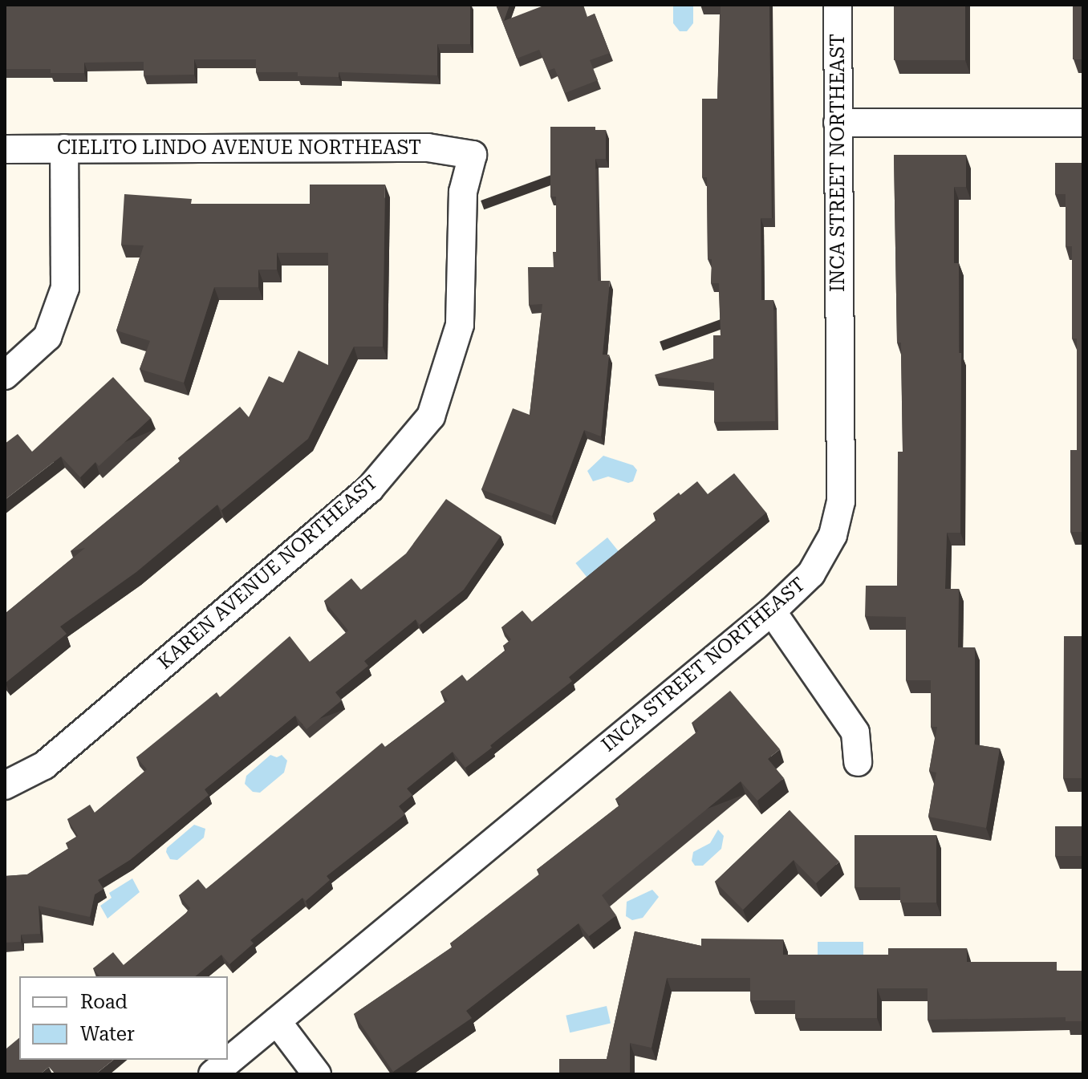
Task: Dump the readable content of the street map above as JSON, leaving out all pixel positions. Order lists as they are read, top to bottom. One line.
{"streets":{"street":["CIELITO LINDO AVENUE NORTHEAST","INCA STREET NORTHEAST","KAREN AVENUE NORTHEAST"]},"crossings":[["CIELITO LINDO AVENUE NORTHEAST","KAREN AVENUE NORTHEAST"]],"legend":["Road","Water"]}
